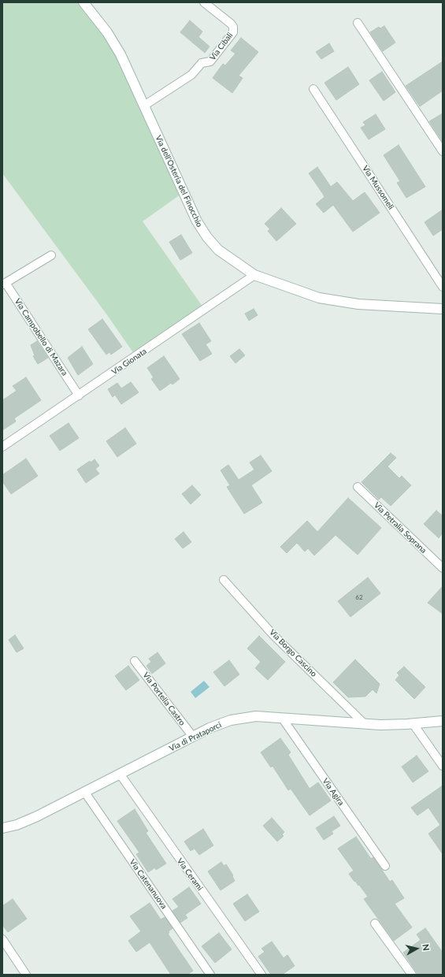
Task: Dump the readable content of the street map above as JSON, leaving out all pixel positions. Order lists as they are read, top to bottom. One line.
{"streets":{"street":["Via Cibali","Via dell'Osteria del Finocchio","Via Mussomeli","Via Campobello di Mazara","Via Gionata","Via Petralia Soprana","Via Borgo Cascino","Via Portella Castro","Via di Prataporci","Via Agira","Via Cerami","Via Catenanuova"]},"crossings":[["Via Cibali","Via dell'Osteria del Finocchio"],["Via dell'Osteria del Finocchio","Via Gionata"],["Via Campobello di Mazara","Via Gionata"],["Via Borgo Cascino","Via di Prataporci"],["Via Portella Castro","Via di Prataporci"],["Via di Prataporci","Via Agira"],["Via di Prataporci","Via Cerami"],["Via di Prataporci","Via Catenanuova"]],"house_numbers":["62"],"north":"right"}
